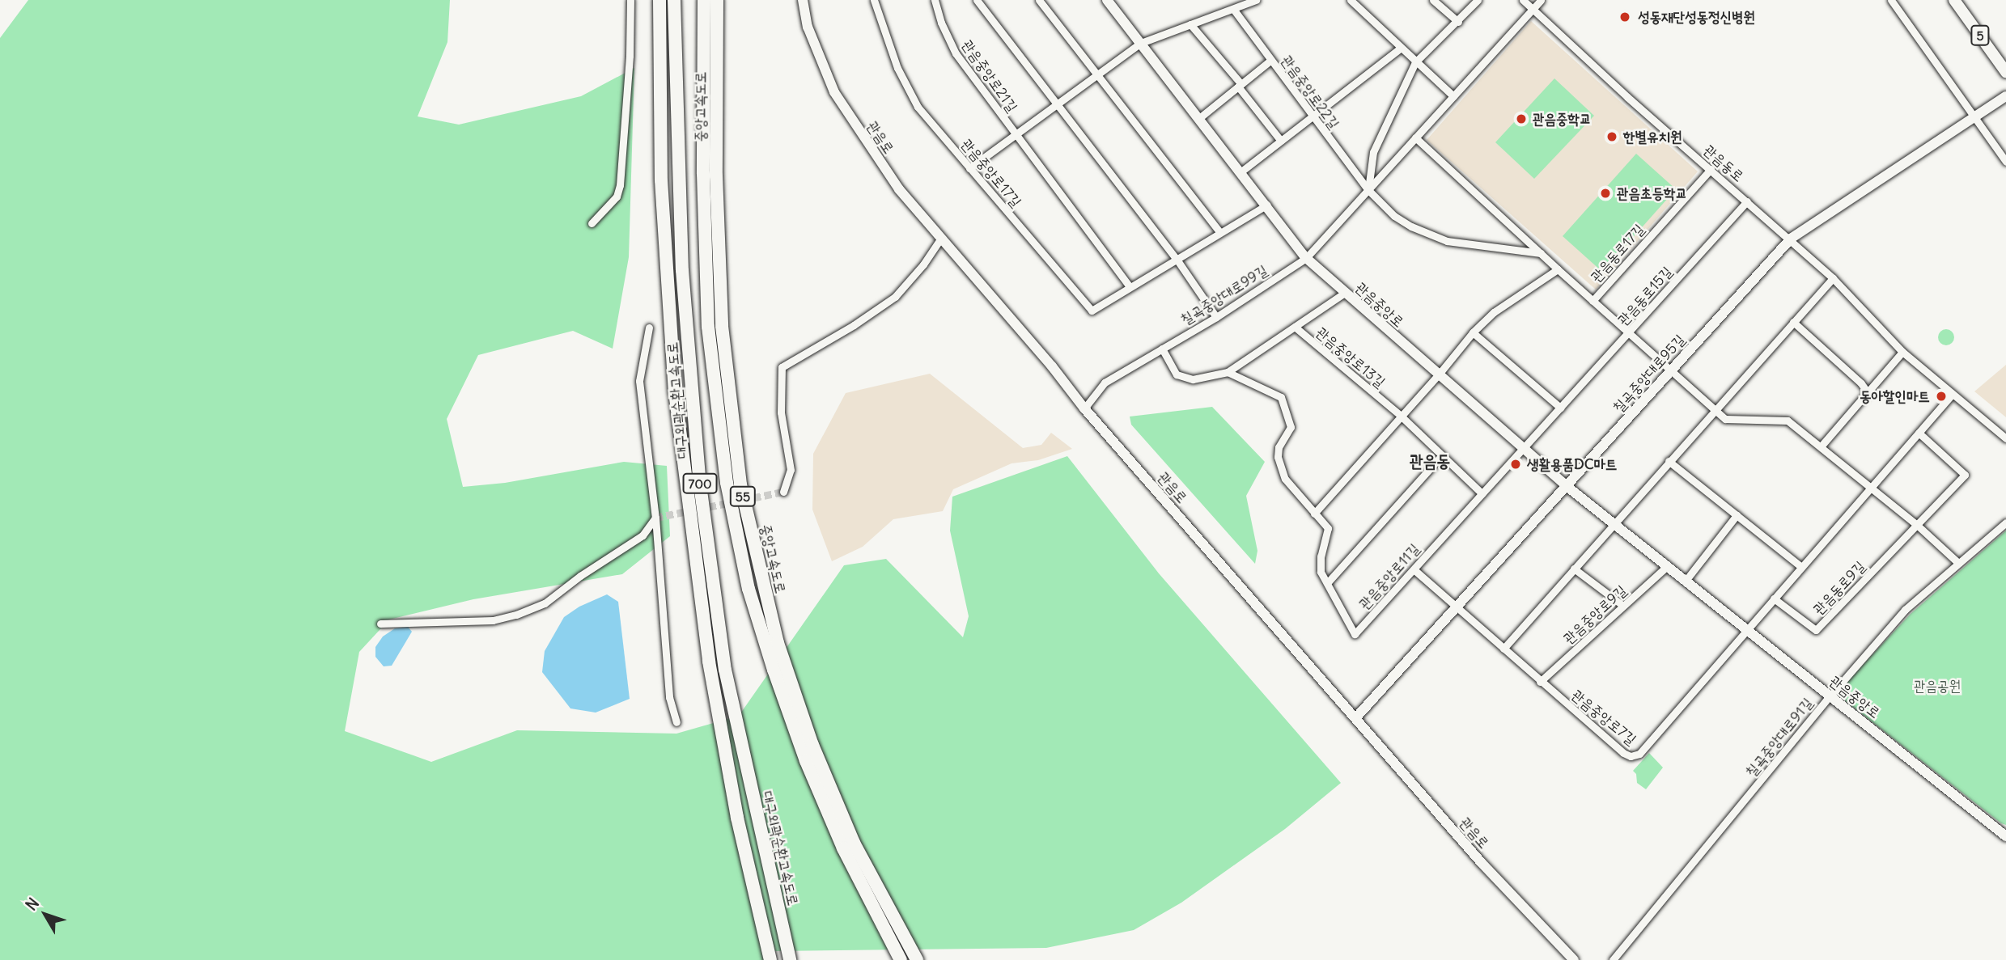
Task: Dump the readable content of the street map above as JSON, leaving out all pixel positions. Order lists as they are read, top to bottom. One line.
{"streets":{"highway":["중앙고속도로","대구외곽순환고속도로","700","55"],"main road":["5","관음로","관음중앙로","칠곡중앙대로95길"],"street":["관음중앙로21길","관음중앙로22길","관음동로","관음중앙로17길","관음동로17길","칠곡중앙대로99길","관음동로15길","관음중앙로13길","관음중앙로11길","관음동로9길","관음중앙로9길","관음중앙로7길","칠곡중앙대로91길"]},"crossings":[["관음중앙로21길","관음중앙로17길"],["관음중앙로21길","관음중앙로"],["관음중앙로22길","칠곡중앙대로99길"],["관음로","칠곡중앙대로99길"],["관음로","칠곡중앙대로95길"],["관음동로","관음동로17길"],["관음동로","칠곡중앙대로99길"],["관음동로","관음동로15길"],["관음동로","칠곡중앙대로95길"],["관음중앙로17길","관음중앙로"],["칠곡중앙대로99길","관음중앙로"],["관음동로15길","관음중앙로"],["관음동로15길","관음중앙로11길"],["관음중앙로","칠곡중앙대로95길"],["관음중앙로","관음중앙로11길"],["관음중앙로","관음중앙로9길"],["관음중앙로","관음중앙로7길"],["관음중앙로","칠곡중앙대로91길"],["관음중앙로13길","관음중앙로11길"],["칠곡중앙대로95길","관음중앙로7길"],["관음중앙로11길","관음중앙로7길"],["관음중앙로9길","관음중앙로7길"]],"districts":["관음동"],"parks":["관음공원"],"places":["성동재단성동정신병원","관음중학교","한별유치원","관음초등학교","동아할인마트","생활용품DC마트"],"north":"top left"}
